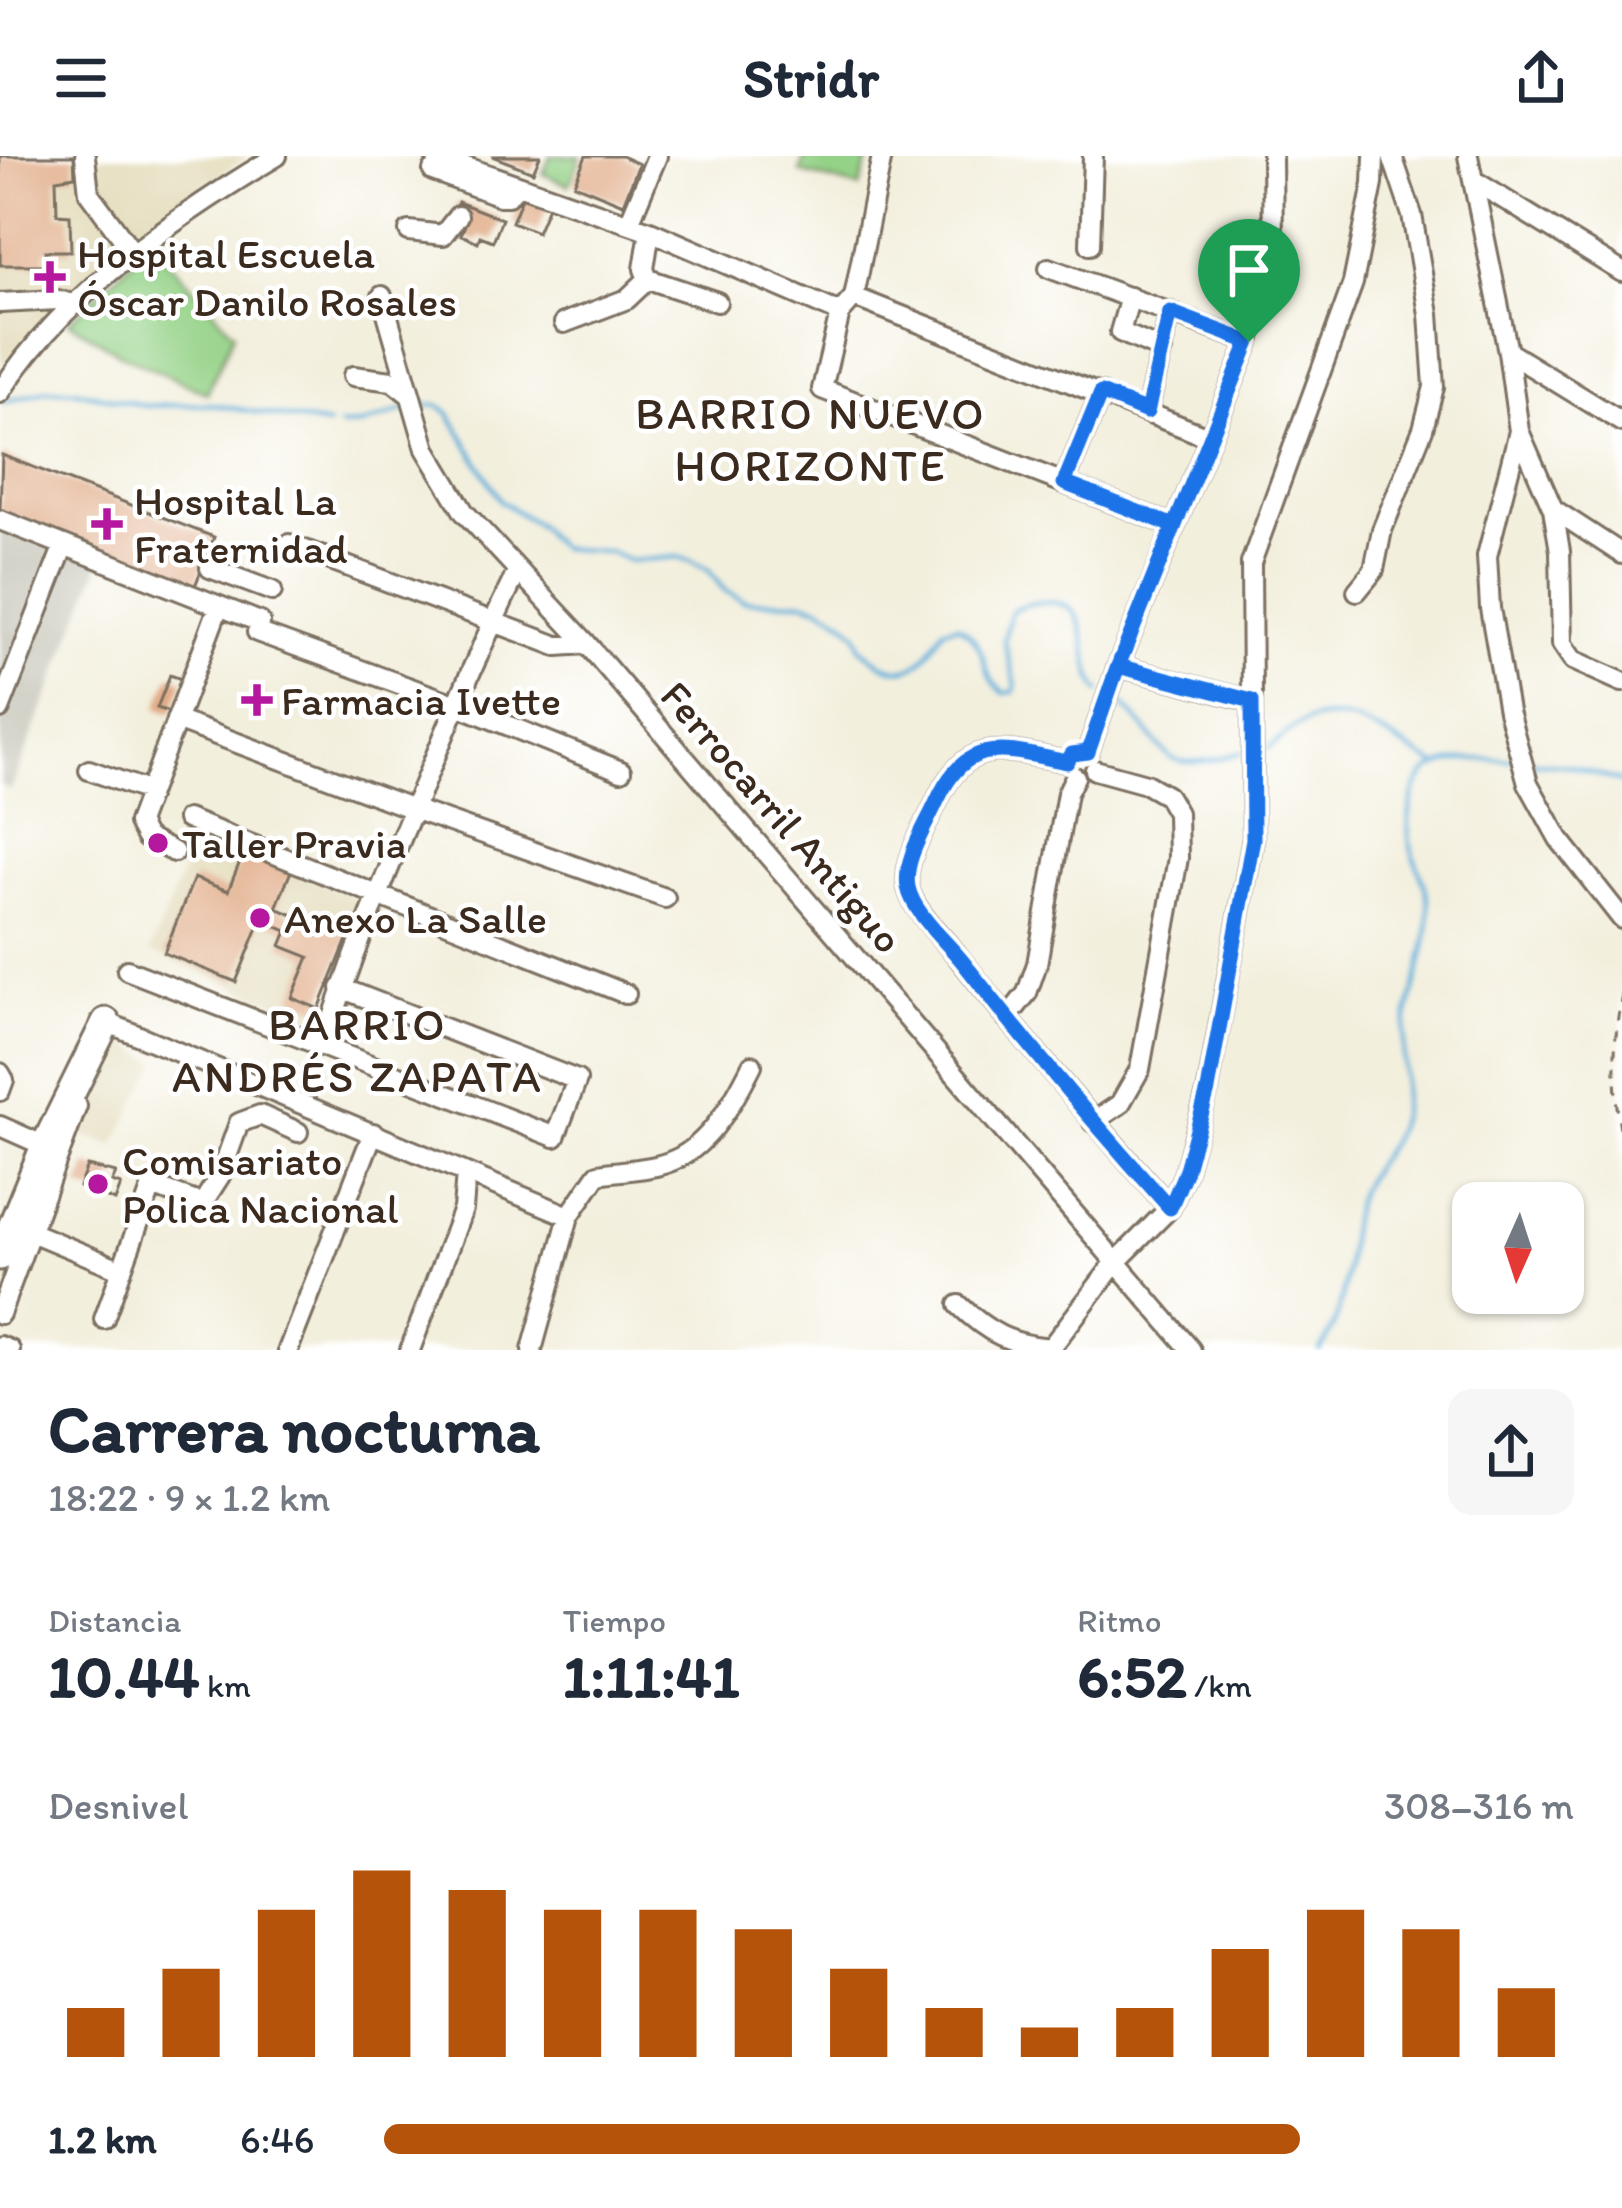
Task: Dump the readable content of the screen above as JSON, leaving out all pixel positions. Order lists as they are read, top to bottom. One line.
{"streets":{"street":["Ferrocarril Antiguo"]},"districts":["BARRIO NUEVO HORIZONTE","BARRIO ANDRÉS ZAPATA"],"places":{"health":["Hospital Escuela Óscar Danilo Rosales","Hospital La Fraternidad","Farmacia Ivette"],"other":["Taller Pravia","Anexo La Salle","Comisariato Polica Nacional"]},"north":"bottom","page":{"header":"Stridr","heading":["Carrera nocturna","18:22 · 9 × 1.2 km"],"stats":[["Distancia","10.44 km"],["Tiempo","1:11:41"],["Ritmo","6:52 /km"]],"chart":["Desnivel","308–316 m"],"list":[{"name":"1.2 km","note":"6:46"}]}}
